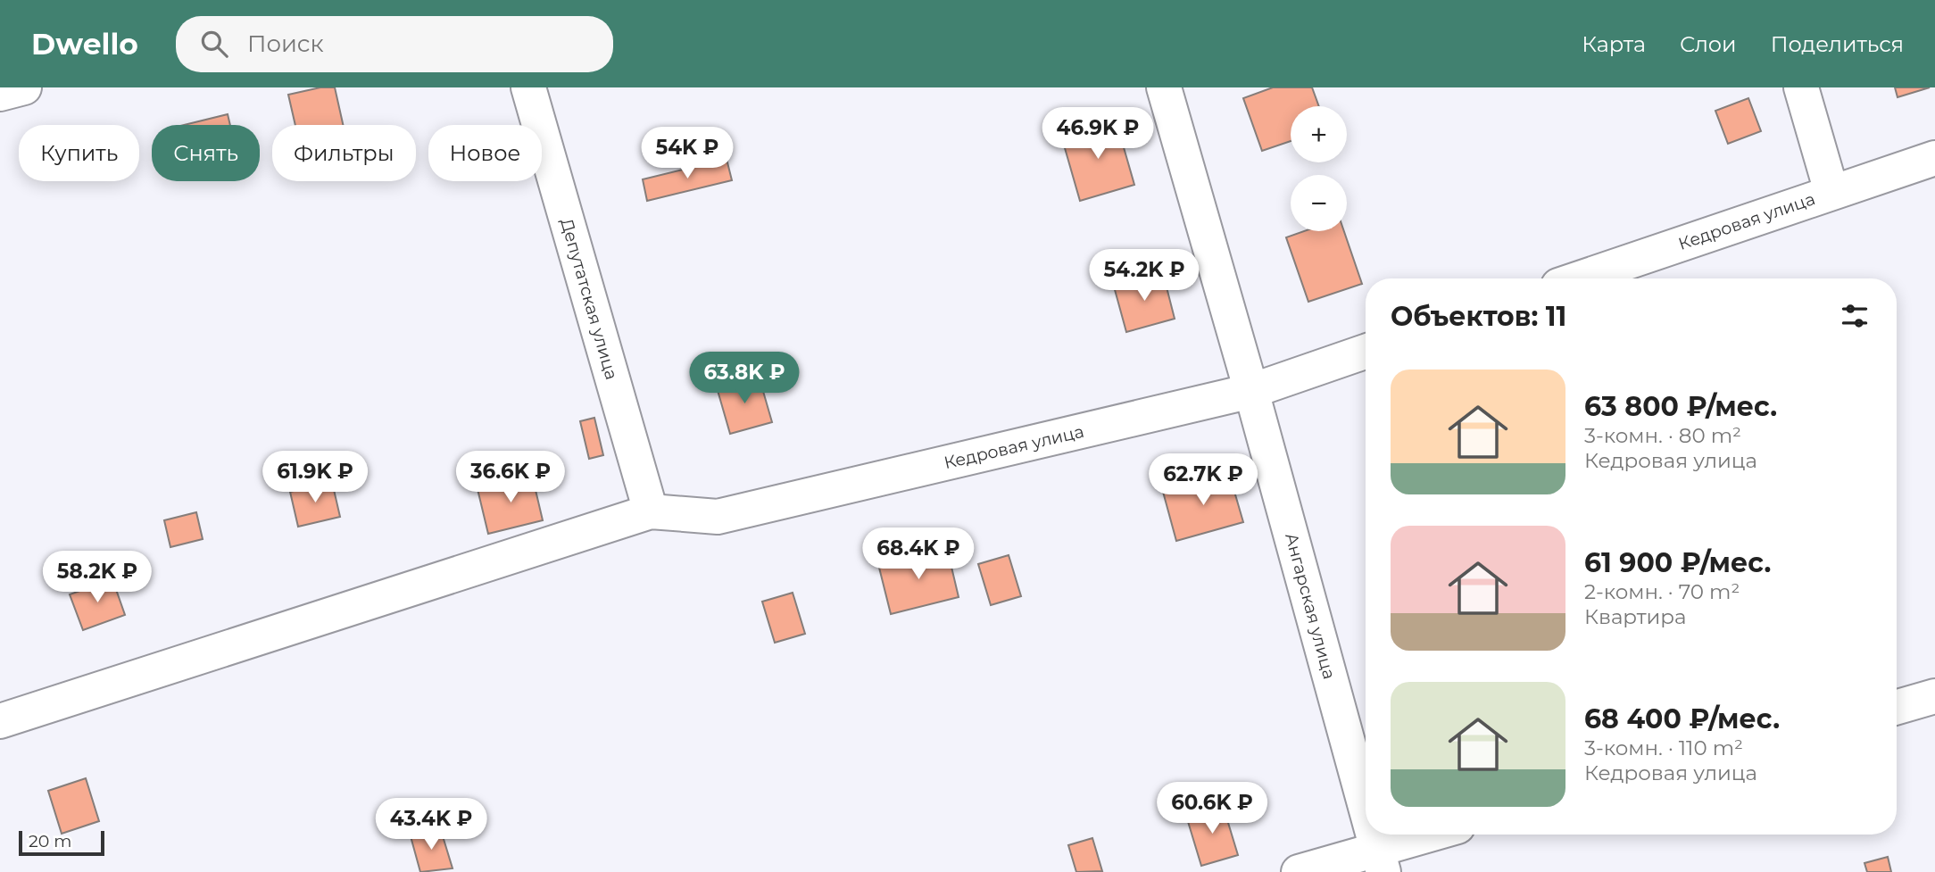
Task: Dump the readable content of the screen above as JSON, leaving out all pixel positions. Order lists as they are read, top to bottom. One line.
{"streets":{"street":["Кедровая улица","Депутатская улица","Ангарская улица"]},"crossings":[["Кедровая улица","Депутатская улица"],["Кедровая улица","Ангарская улица"]],"scale_bar":"20 m","page":{"header":"Dwello","search":"Поиск","nav":["Карта","Слои","Поделиться"],"map_buttons":["+","−"],"price":["46.9K ₽","54K ₽","54.2K ₽","63.8K ₽","61.9K ₽","36.6K ₽","62.7K ₽","68.4K ₽","58.2K ₽","60.6K ₽","43.4K ₽"],"chip":["Купить","Снять","Фильтры","Новое"],"heading":"Объектов: 11","list":[{"name":"63 800 ₽/мес.","note":"3-комн. · 80 m² · Кедровая улица"},{"name":"61 900 ₽/мес.","note":"2-комн. · 70 m² · Квартира"},{"name":"68 400 ₽/мес.","note":"3-комн. · 110 m² · Кедровая улица"}],"scale":"20 m"}}
